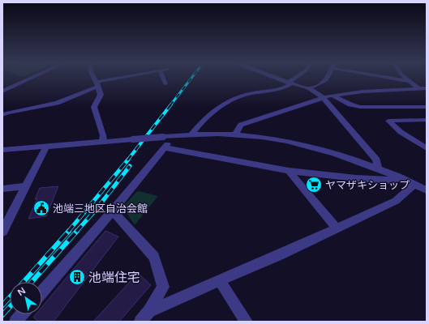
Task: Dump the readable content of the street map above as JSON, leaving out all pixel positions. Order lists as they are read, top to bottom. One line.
{"places":{"supermarket":["ヤマザキショップ"],"public building":["池端三地区自治会館"],"building":["池端住宅"]},"north":"top left"}
